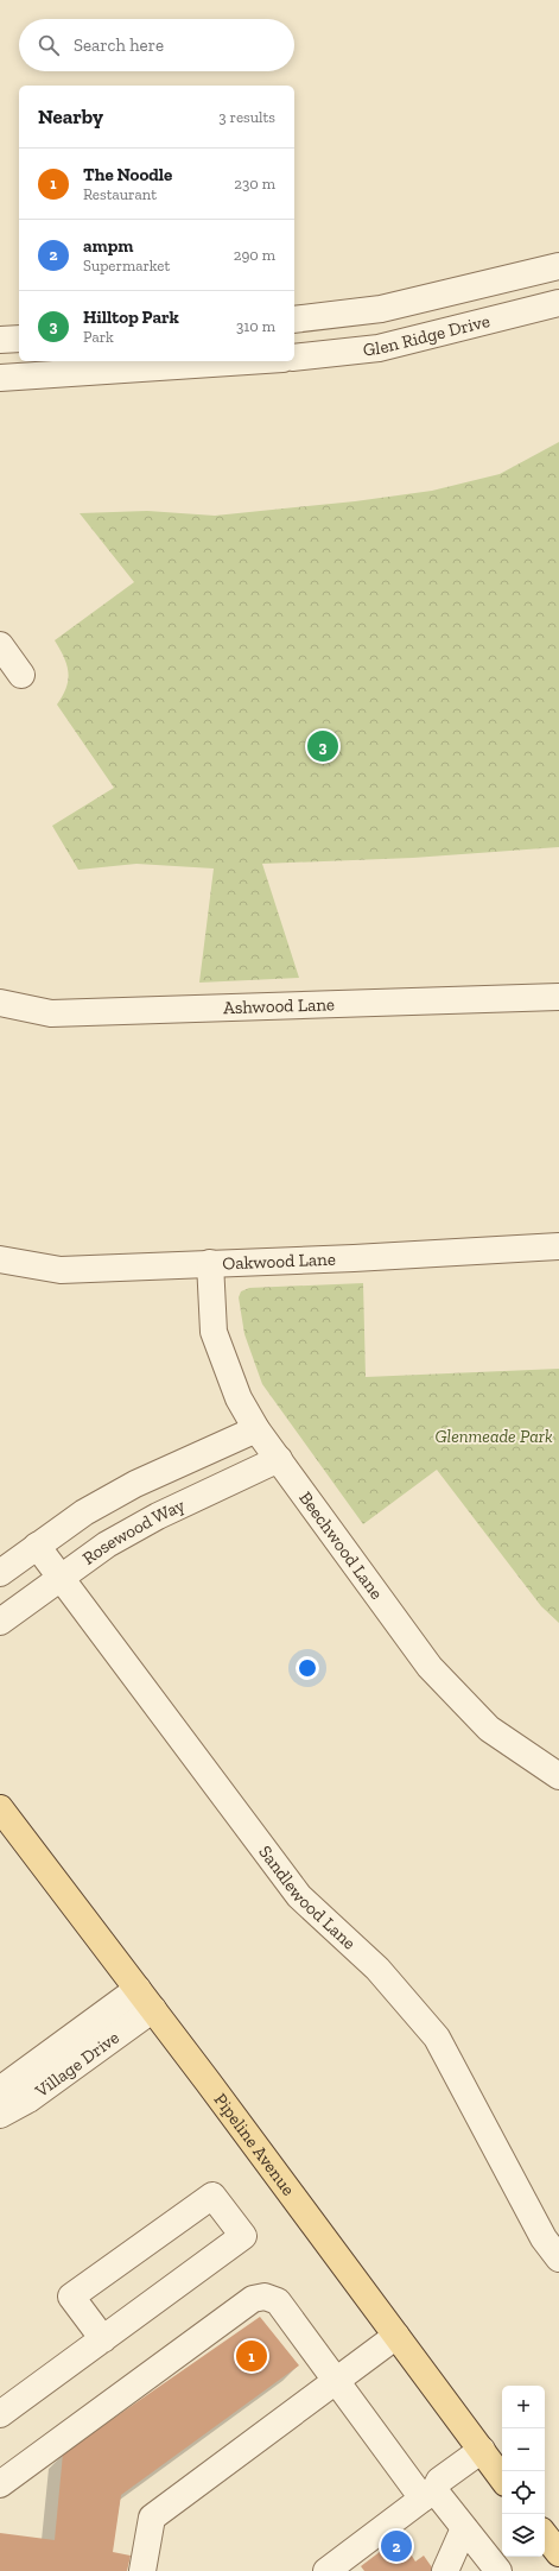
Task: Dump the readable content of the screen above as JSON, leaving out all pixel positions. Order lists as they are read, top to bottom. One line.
{"streets":{"main road":["Pipeline Avenue"],"street":["Glen Ridge Drive","Ashwood Lane","Oakwood Lane","Rosewood Way","Beechwood Lane","Sandlewood Lane","Village Drive"]},"crossings":[["Oakwood Lane","Beechwood Lane"],["Rosewood Way","Beechwood Lane"],["Rosewood Way","Sandlewood Lane"],["Village Drive","Pipeline Avenue"]],"parks":["Glenmeade Park"],"page":{"search":"Search here","heading":["Nearby","3 results"],"list":[{"mark":"1","name":"The Noodle","note":"Restaurant","value":"230 m"},{"mark":"2","name":"ampm","note":"Supermarket","value":"290 m"},{"mark":"3","name":"Hilltop Park","note":"Park","value":"310 m"}],"pins":["3","1","2"],"map_buttons":["+","−"]}}
